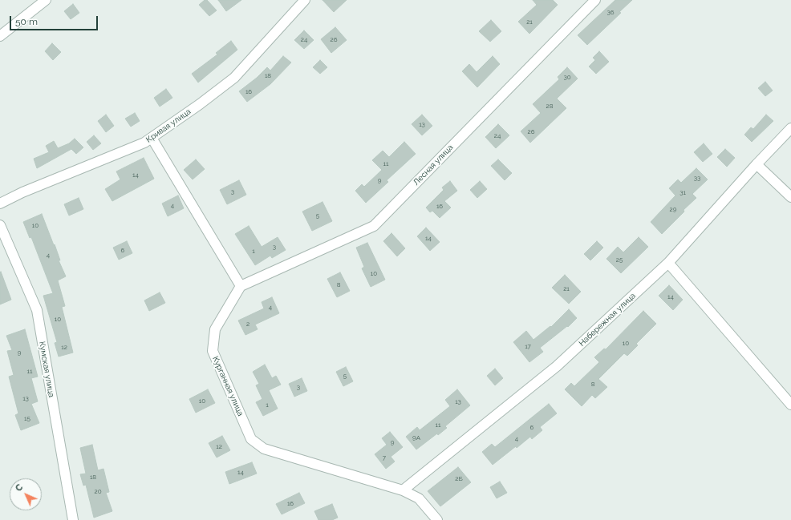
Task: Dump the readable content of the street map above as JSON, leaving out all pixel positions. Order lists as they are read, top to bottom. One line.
{"streets":{"street":["Кривая улица","Лесная улица","Набережная улица","Кумская улица","Курганная улица"]},"crossings":[["Лесная улица","Курганная улица"],["Набережная улица","Курганная улица"]],"house_numbers":["36","21","24","26","18","30","16","28","13","26","24","11","14","33","9","3","31","4","16","29","5","10","14","3","6","1","4","25","10","8","21","14","4","10","2","10","17","12","9","11","5","8","3","13","10","13","1","15","11","6","9А","4","9","12","7","14","18","2Б","20","16"],"scale_bar":"50 m","north":"top left"}
